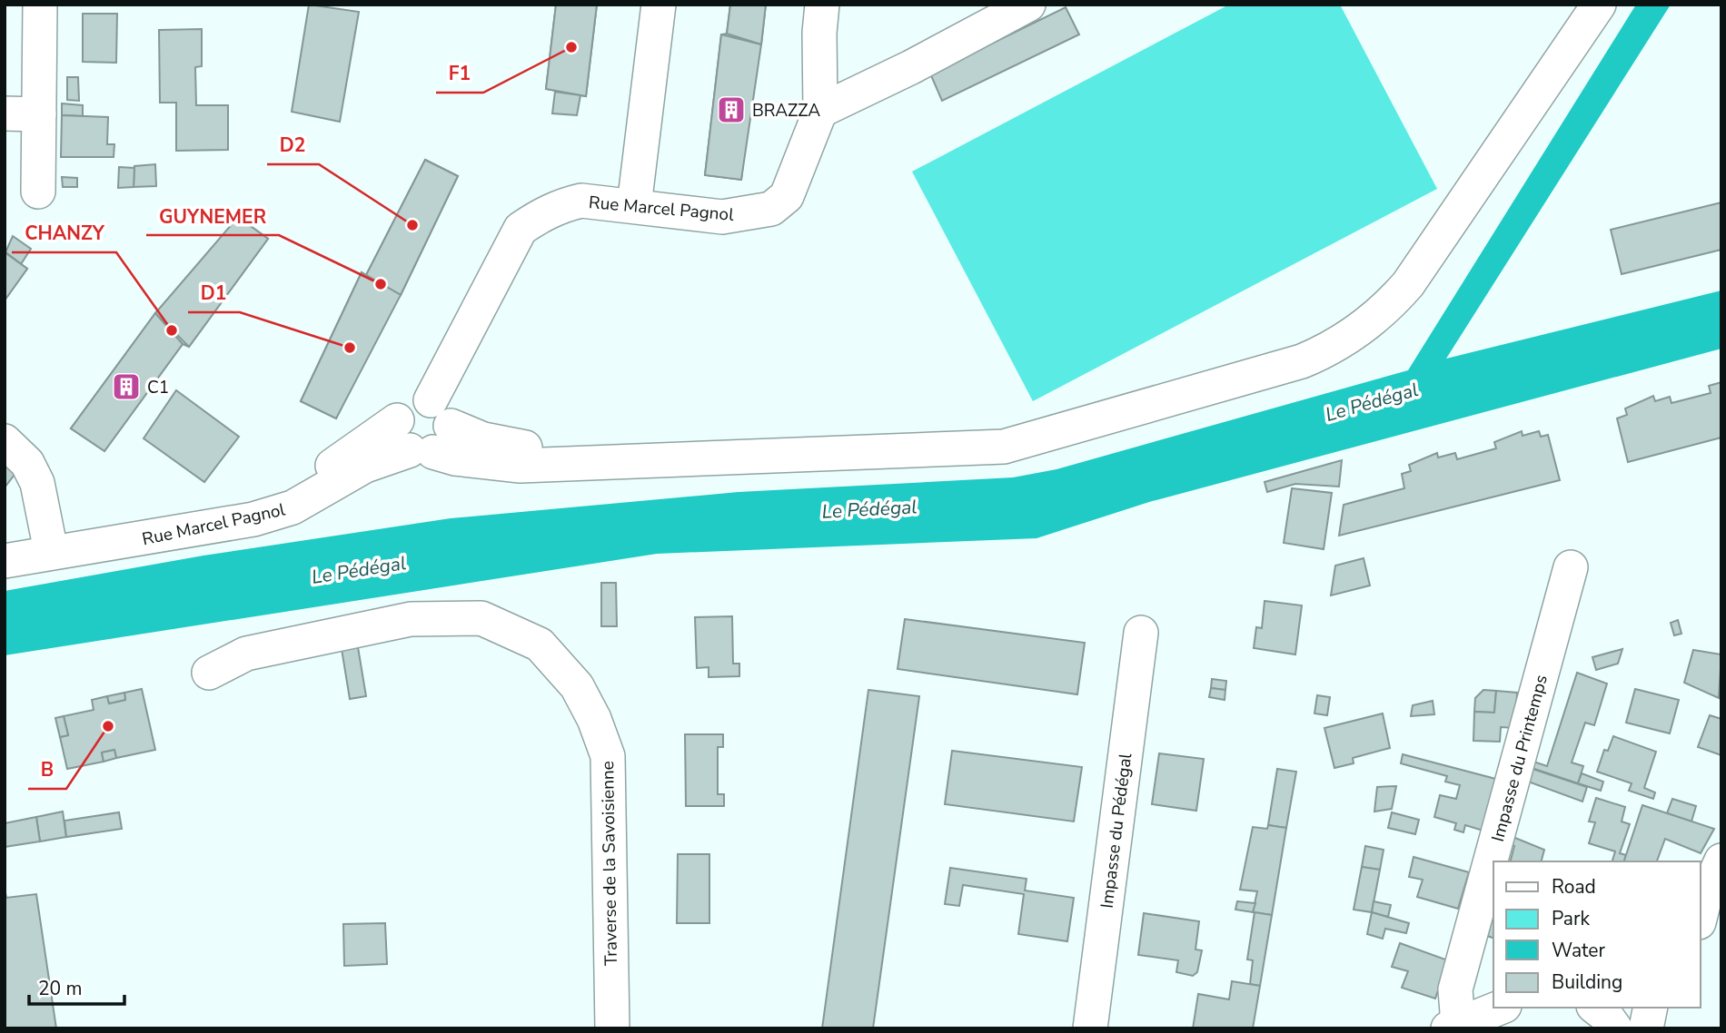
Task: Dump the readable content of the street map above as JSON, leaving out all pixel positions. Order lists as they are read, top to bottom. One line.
{"streets":{"street":["Rue Marcel Pagnol","Impasse du Printemps","Impasse du Pédégal","Traverse de la Savoisienne"]},"water":["Le Pédégal"],"places":{"other":["F1","D2","GUYNEMER","CHANZY","D1","B"],"building":["BRAZZA","C1"]},"legend":["Road","Park","Water","Building"],"scale_bar":"20 m"}
